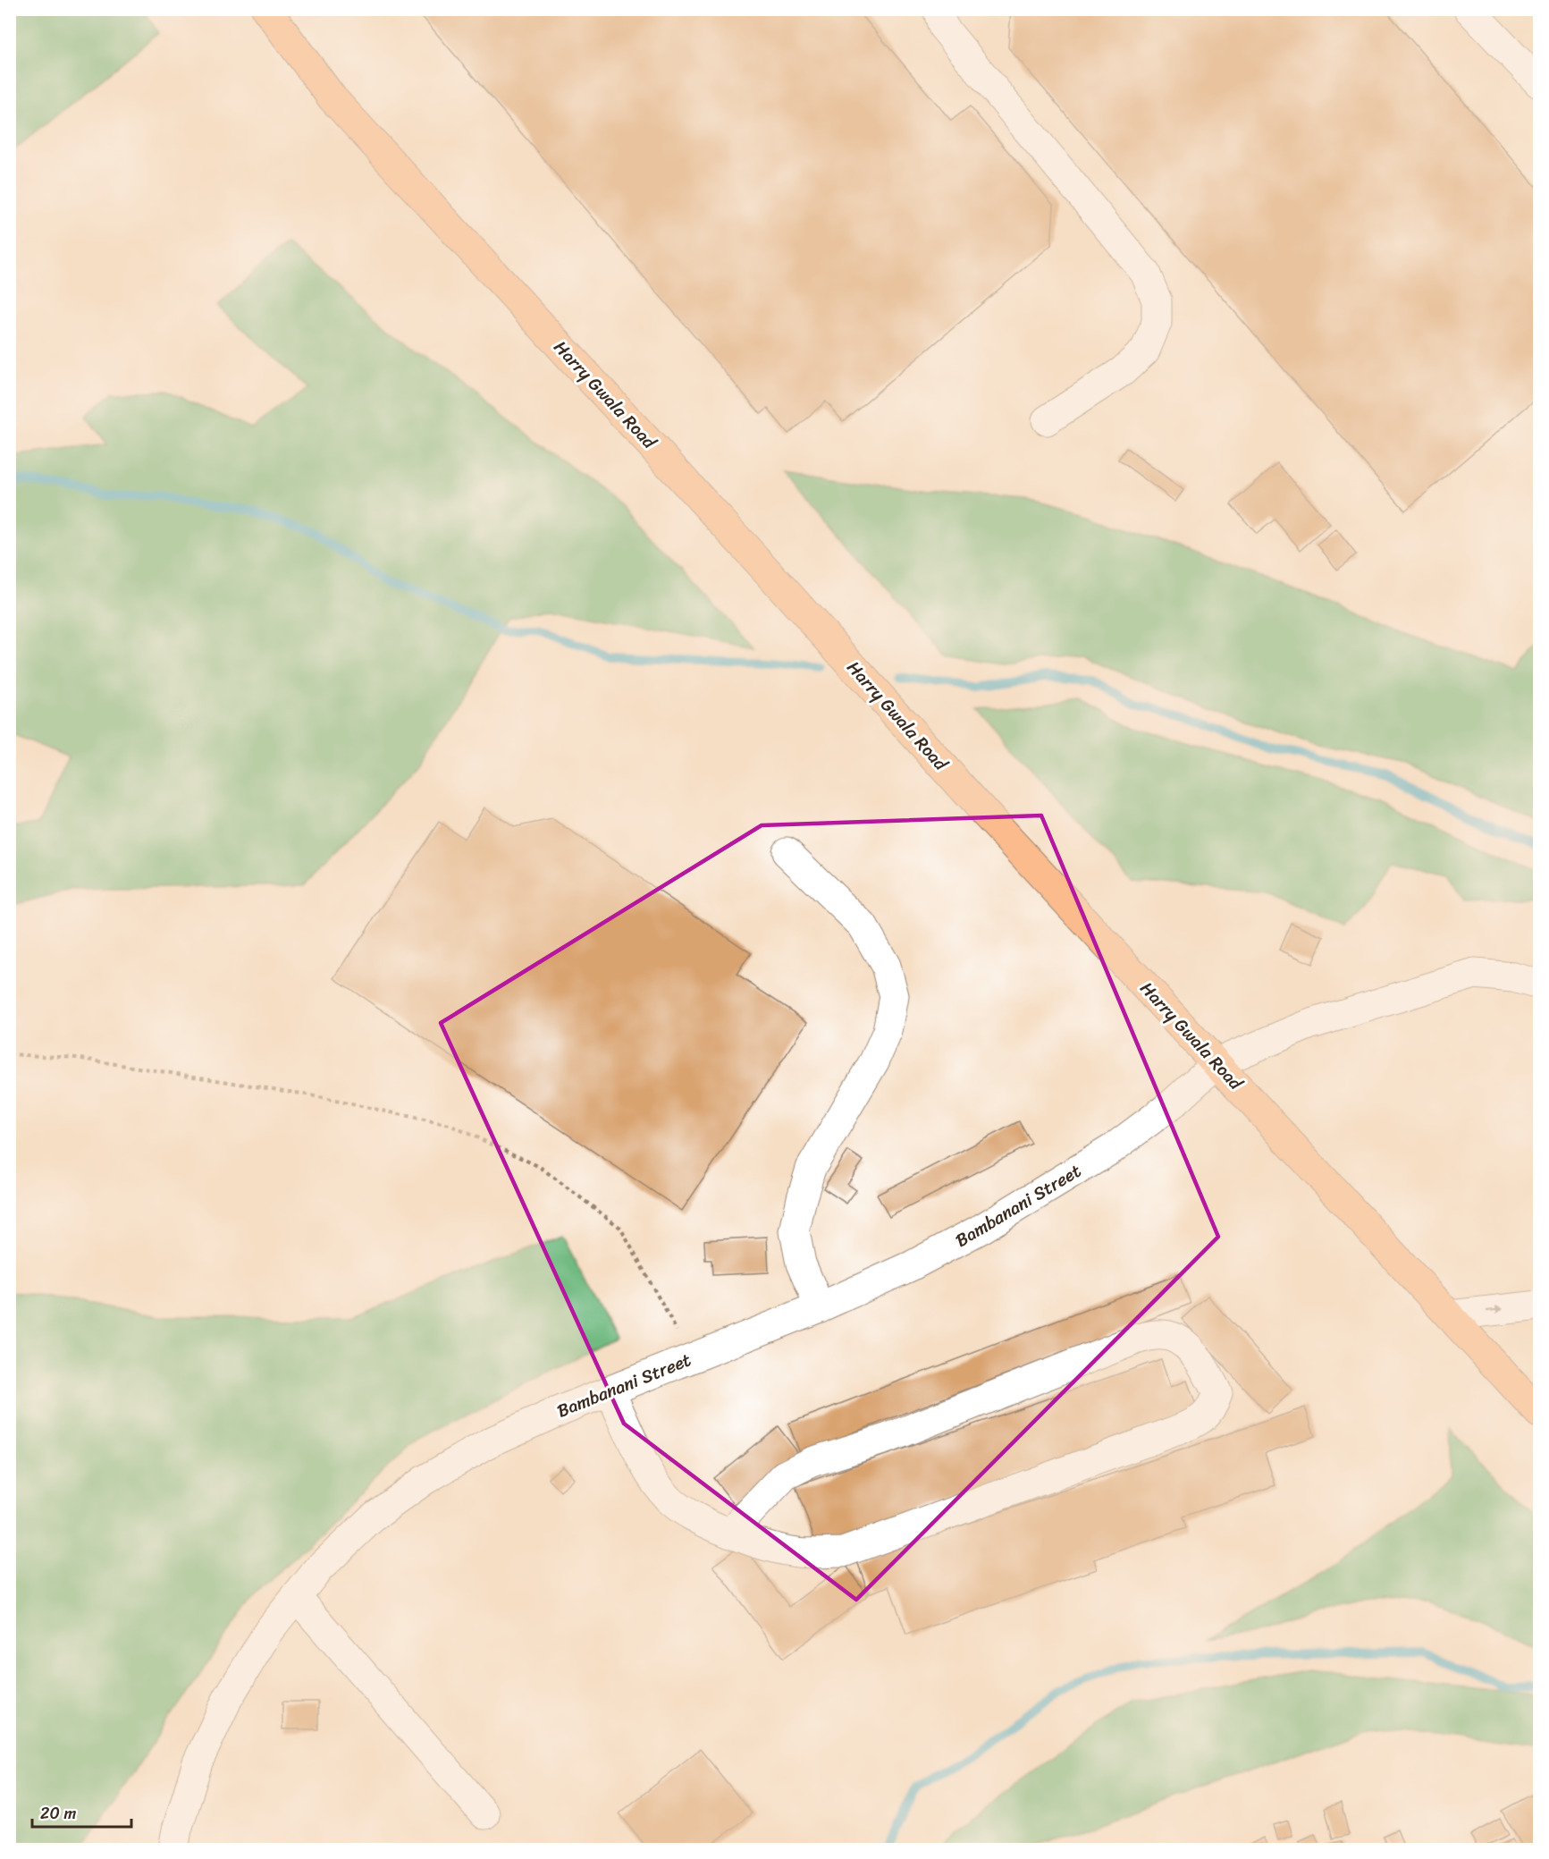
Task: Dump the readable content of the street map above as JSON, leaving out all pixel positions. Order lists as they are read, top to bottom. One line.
{"streets":{"main road":["Harry Gwala Road"],"street":["Bambanani Street"]},"crossings":[["Harry Gwala Road","Bambanani Street"]],"scale_bar":"20 m"}
